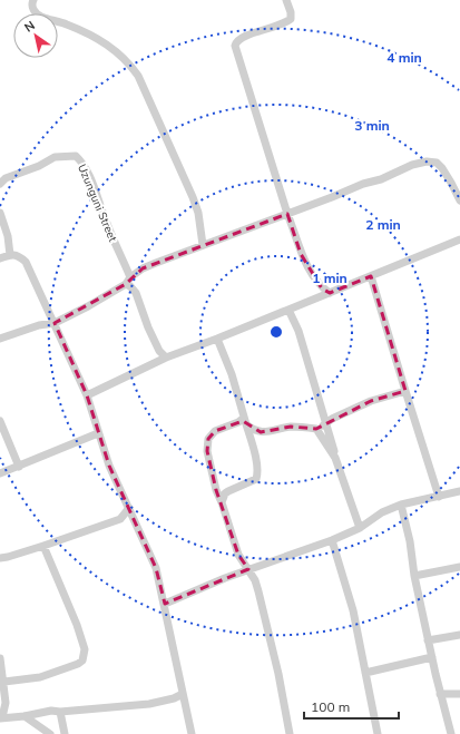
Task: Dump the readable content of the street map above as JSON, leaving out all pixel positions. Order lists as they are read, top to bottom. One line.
{"streets":{"street":["Uzunguni Street"]},"scale_bar":"100 m","north":"top left","rings":["4 min","3 min","2 min","1 min"]}
